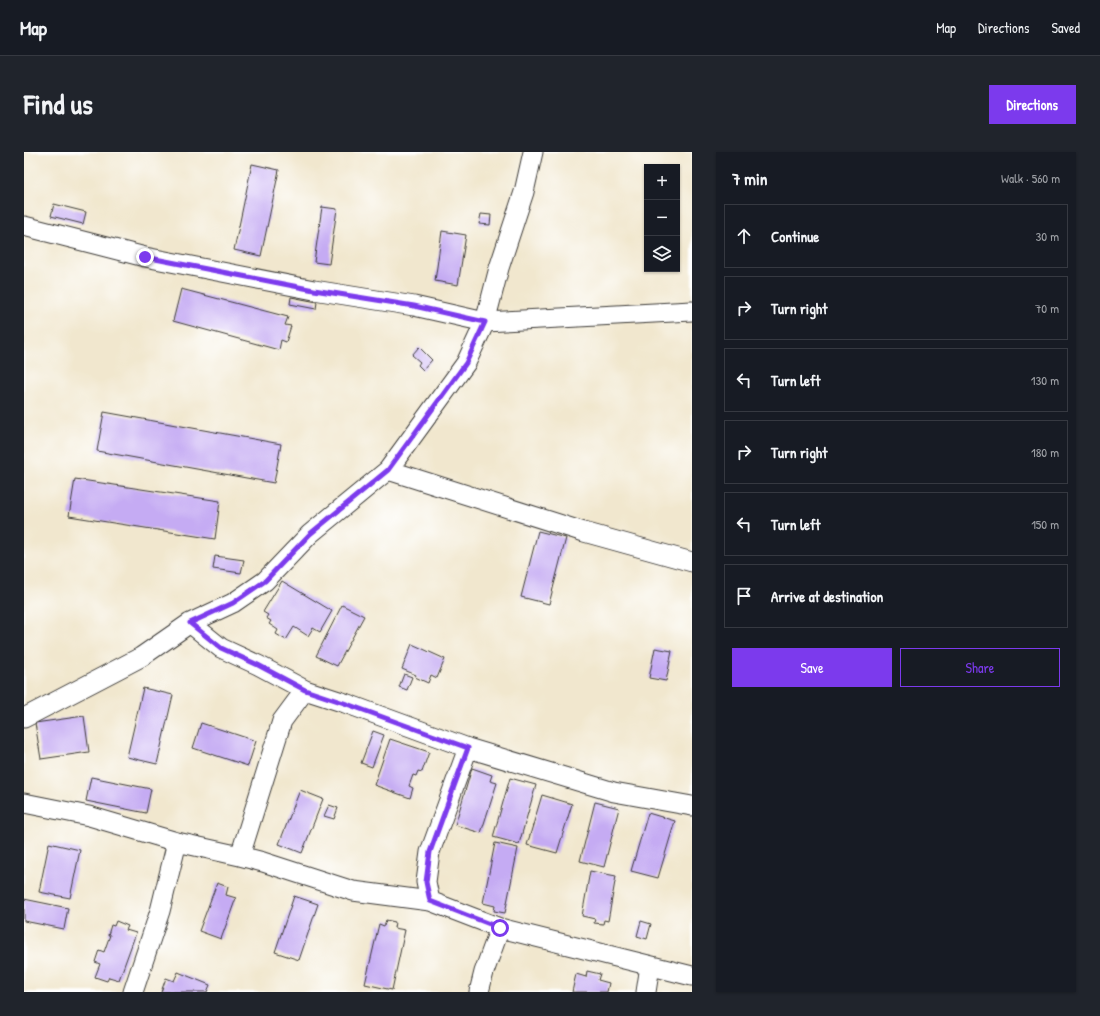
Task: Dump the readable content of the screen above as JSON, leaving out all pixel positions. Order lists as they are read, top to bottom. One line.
{"page":{"header":"Map","nav":["Map","Directions","Saved"],"title":"Find us","buttons":["Directions",["Save","Share"]],"heading":["7 min","Walk · 560 m"],"map_buttons":["+","−"],"list":[["Continue","30 m"],["Turn right","70 m"],["Turn left","130 m"],["Turn right","180 m"],["Turn left","150 m"],"Arrive at destination"]}}
